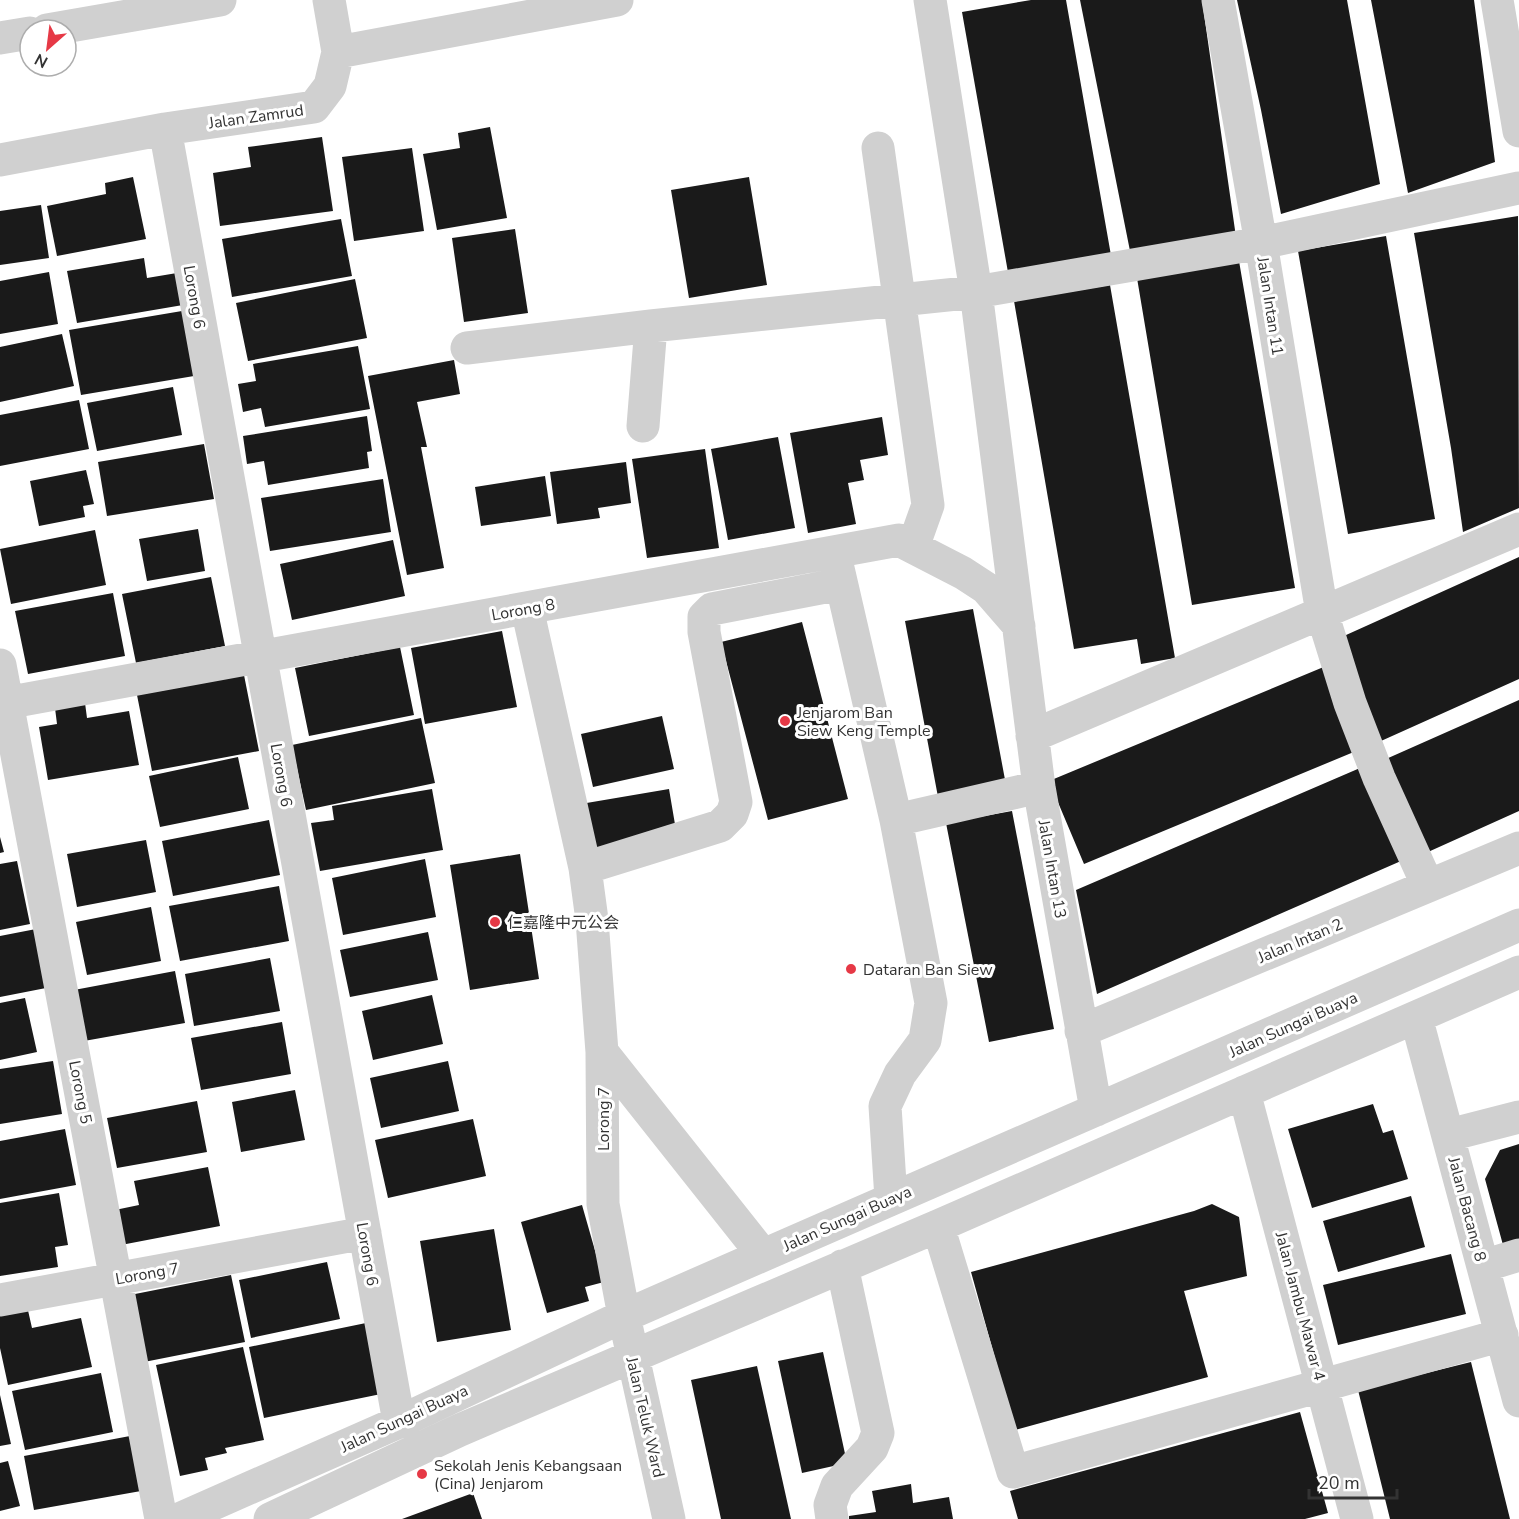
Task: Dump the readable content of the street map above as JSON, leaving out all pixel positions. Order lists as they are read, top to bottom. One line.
{"streets":{"street":["Jalan Zamrud","Lorong 6","Jalan Intan 11","Lorong 8","Jalan Intan 13","Jalan Intan 2","Jalan Sungai Buaya","Lorong 5","Lorong 7","Jalan Bacang 8","Jalan Jambu Mawar 4","Jalan Teluk Ward"]},"crossings":[["Jalan Zamrud","Lorong 6"],["Lorong 6","Lorong 8"],["Lorong 6","Jalan Sungai Buaya"],["Lorong 6","Lorong 7"],["Jalan Intan 11","Jalan Intan 2"],["Lorong 8","Jalan Intan 13"],["Lorong 8","Lorong 5"],["Lorong 8","Lorong 7"],["Jalan Intan 13","Jalan Intan 2"],["Jalan Intan 13","Jalan Sungai Buaya"],["Jalan Sungai Buaya","Lorong 7"],["Jalan Sungai Buaya","Jalan Teluk Ward"],["Lorong 5","Lorong 7"],["Lorong 7","Jalan Teluk Ward"]],"places":["Jenjarom Ban Siew Keng Temple","仁嘉隆中元公会","Dataran Ban Siew","Sekolah Jenis Kebangsaan (Cina) Jenjarom"],"scale_bar":"20 m","north":"bottom left"}
